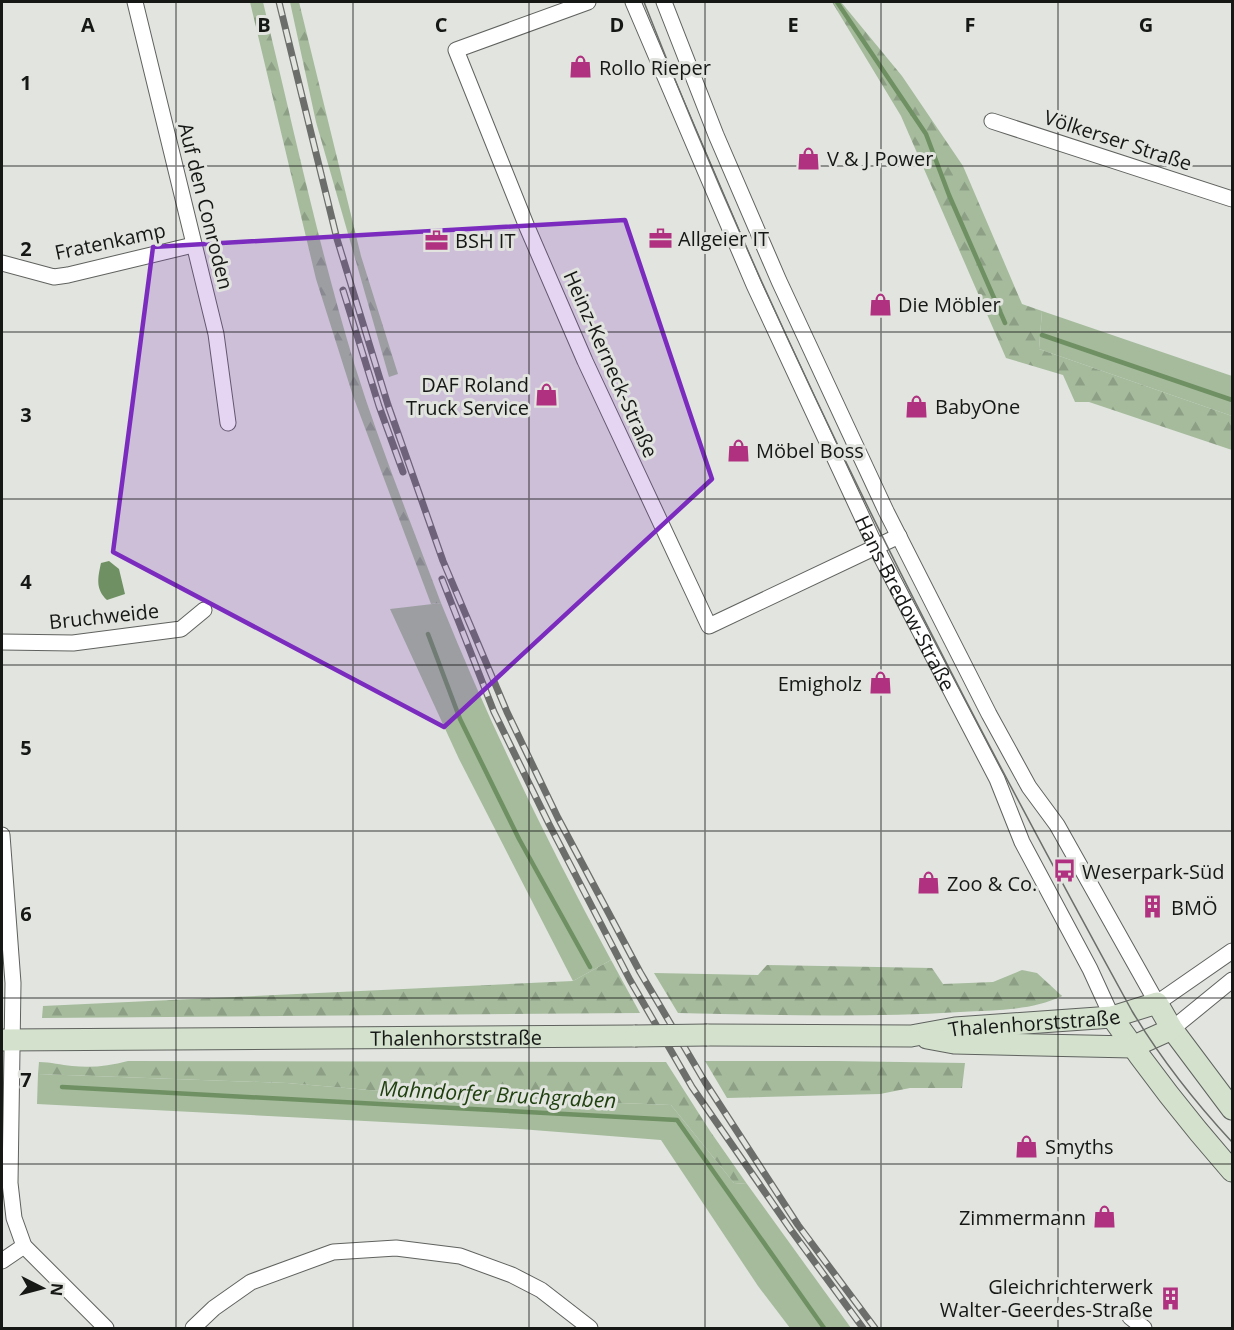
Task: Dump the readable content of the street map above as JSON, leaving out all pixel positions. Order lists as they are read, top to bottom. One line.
{"streets":{"main road":["Hans-Bredow-Straße","Thalenhorststraße"],"street":["Völkerser Straße","Auf den Conroden","Fratenkamp","Heinz-Kerneck-Straße","Bruchweide"]},"crossings":[["Auf den Conroden","Fratenkamp"],["Heinz-Kerneck-Straße","Hans-Bredow-Straße"],["Hans-Bredow-Straße","Thalenhorststraße"]],"water":["Mahndorfer Bruchgraben"],"places":{"shop":["Rollo Rieper","V & J Power","Die Möbler","DAF Roland Truck Service","BabyOne","Möbel Boss","Emigholz","Zoo & Co.","Smyths","Zimmermann"],"office":["Allgeier IT","BSH IT"],"bus stop":["Weserpark-Süd"],"building":["BMÖ","Gleichrichterwerk Walter-Geerdes-Straße"]},"north":"right","grid":{"columns":["A","B","C","D","E","F","G"],"rows":["1","2","3","4","5","6","7"]}}
